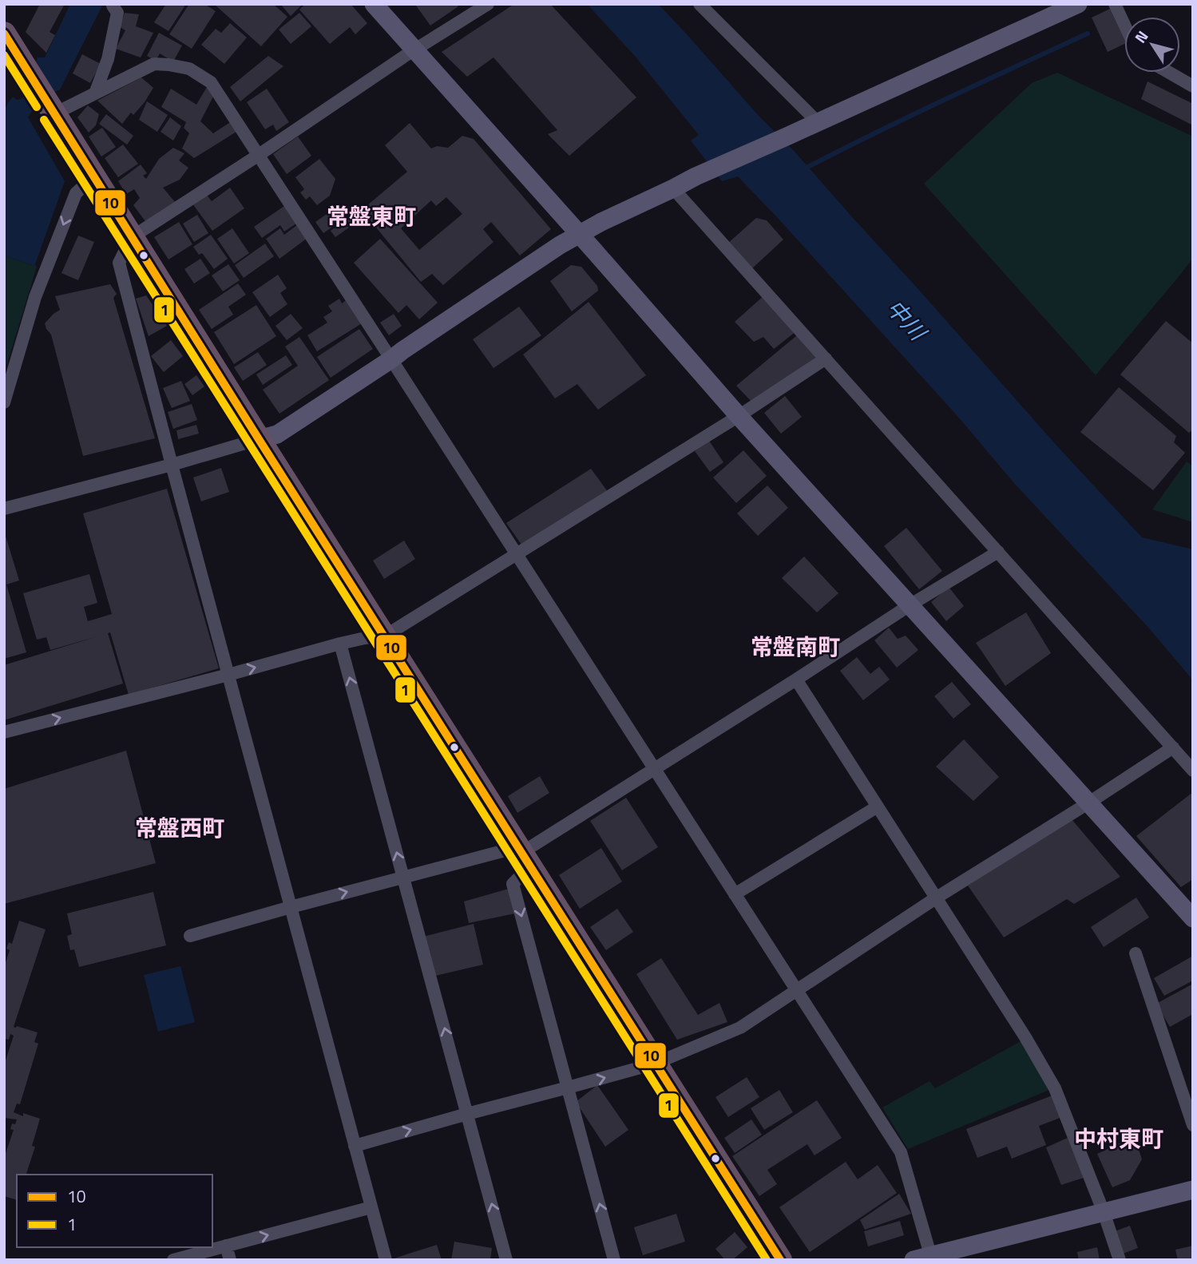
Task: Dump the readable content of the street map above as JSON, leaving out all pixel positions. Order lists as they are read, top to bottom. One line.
{"districts":["常盤東町","常盤南町","常盤西町","中村東町"],"water":["中川"],"lines":["transit line 10","transit line 1"],"legend":["10","1"],"north":"top left"}
